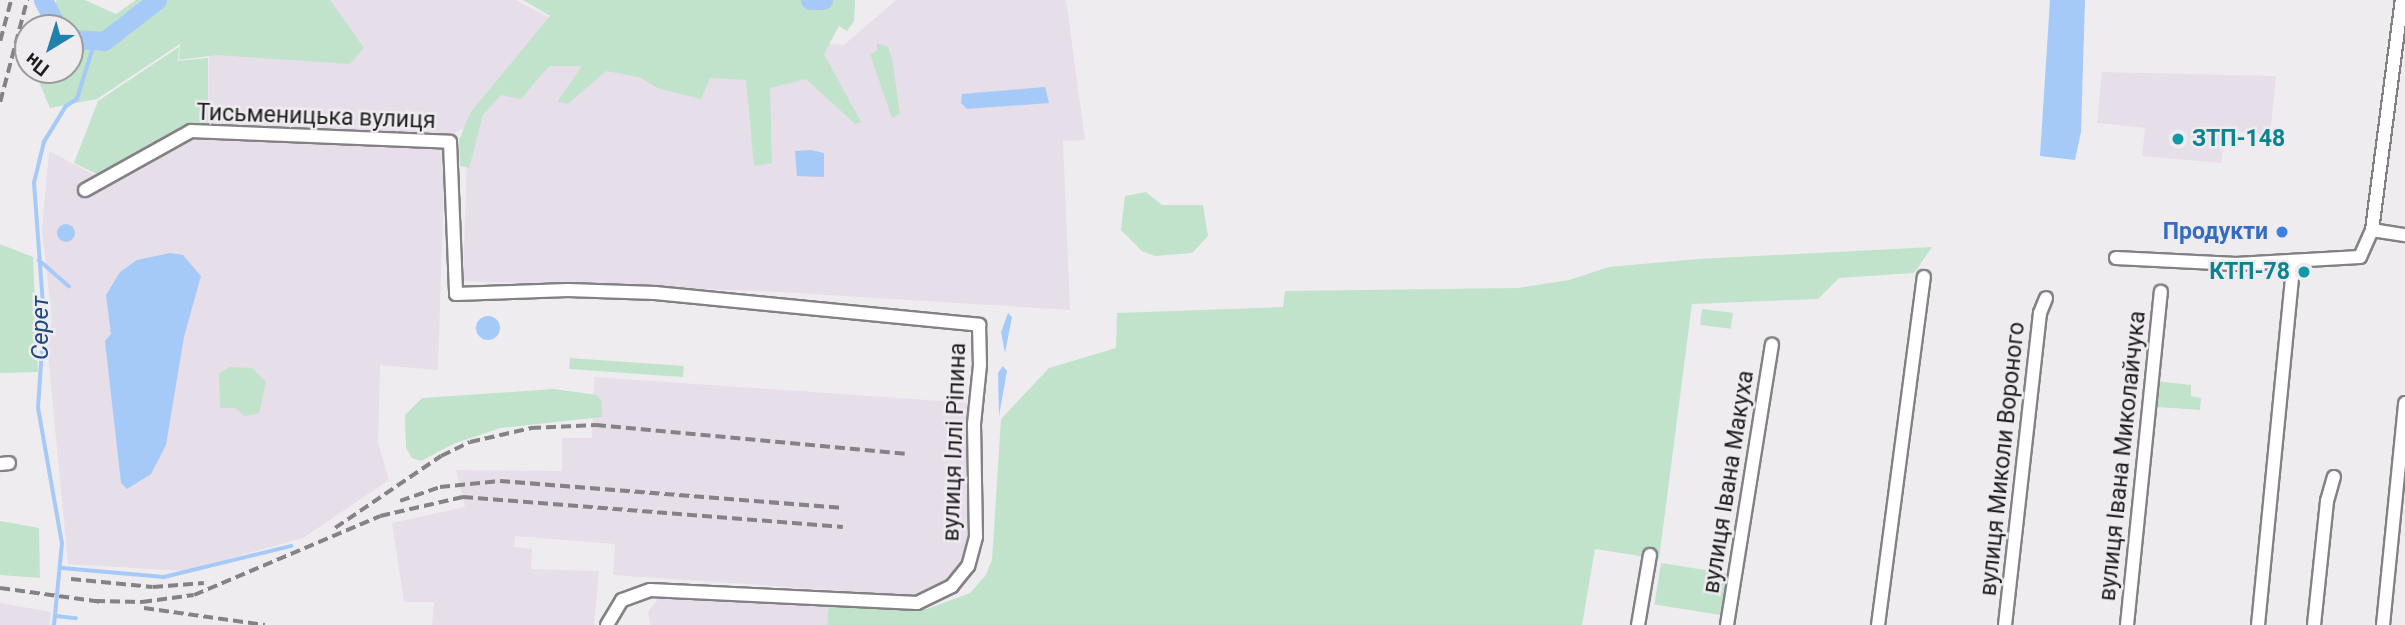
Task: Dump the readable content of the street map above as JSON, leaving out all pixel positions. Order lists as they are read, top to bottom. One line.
{"streets":{"street":["Тисьменицька вулиця","вулиця Іллі Ріпина","вулиця Івана Миколайчука","вулиця Миколи Вороного","вулиця Івана Макуха"]},"crossings":[["Тисьменицька вулиця","вулиця Іллі Ріпина"]],"water":["Серет"],"places":["ЗТП-148","Продукти","КТП-78"],"north":"bottom left"}
